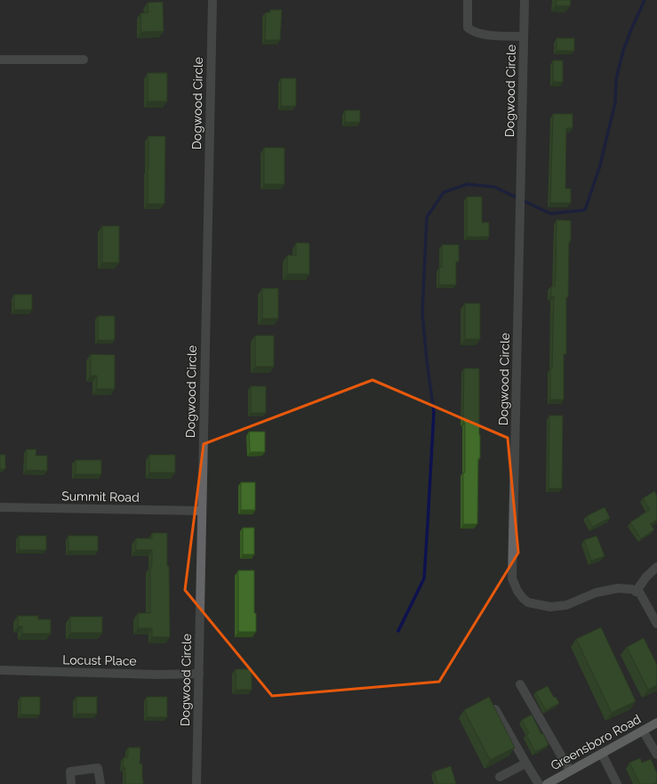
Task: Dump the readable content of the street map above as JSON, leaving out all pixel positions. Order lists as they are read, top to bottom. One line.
{"streets":{"main road":["Greensboro Road"],"street":["Dogwood Circle","Summit Road","Locust Place"]},"crossings":[["Dogwood Circle","Summit Road"],["Dogwood Circle","Locust Place"]]}
